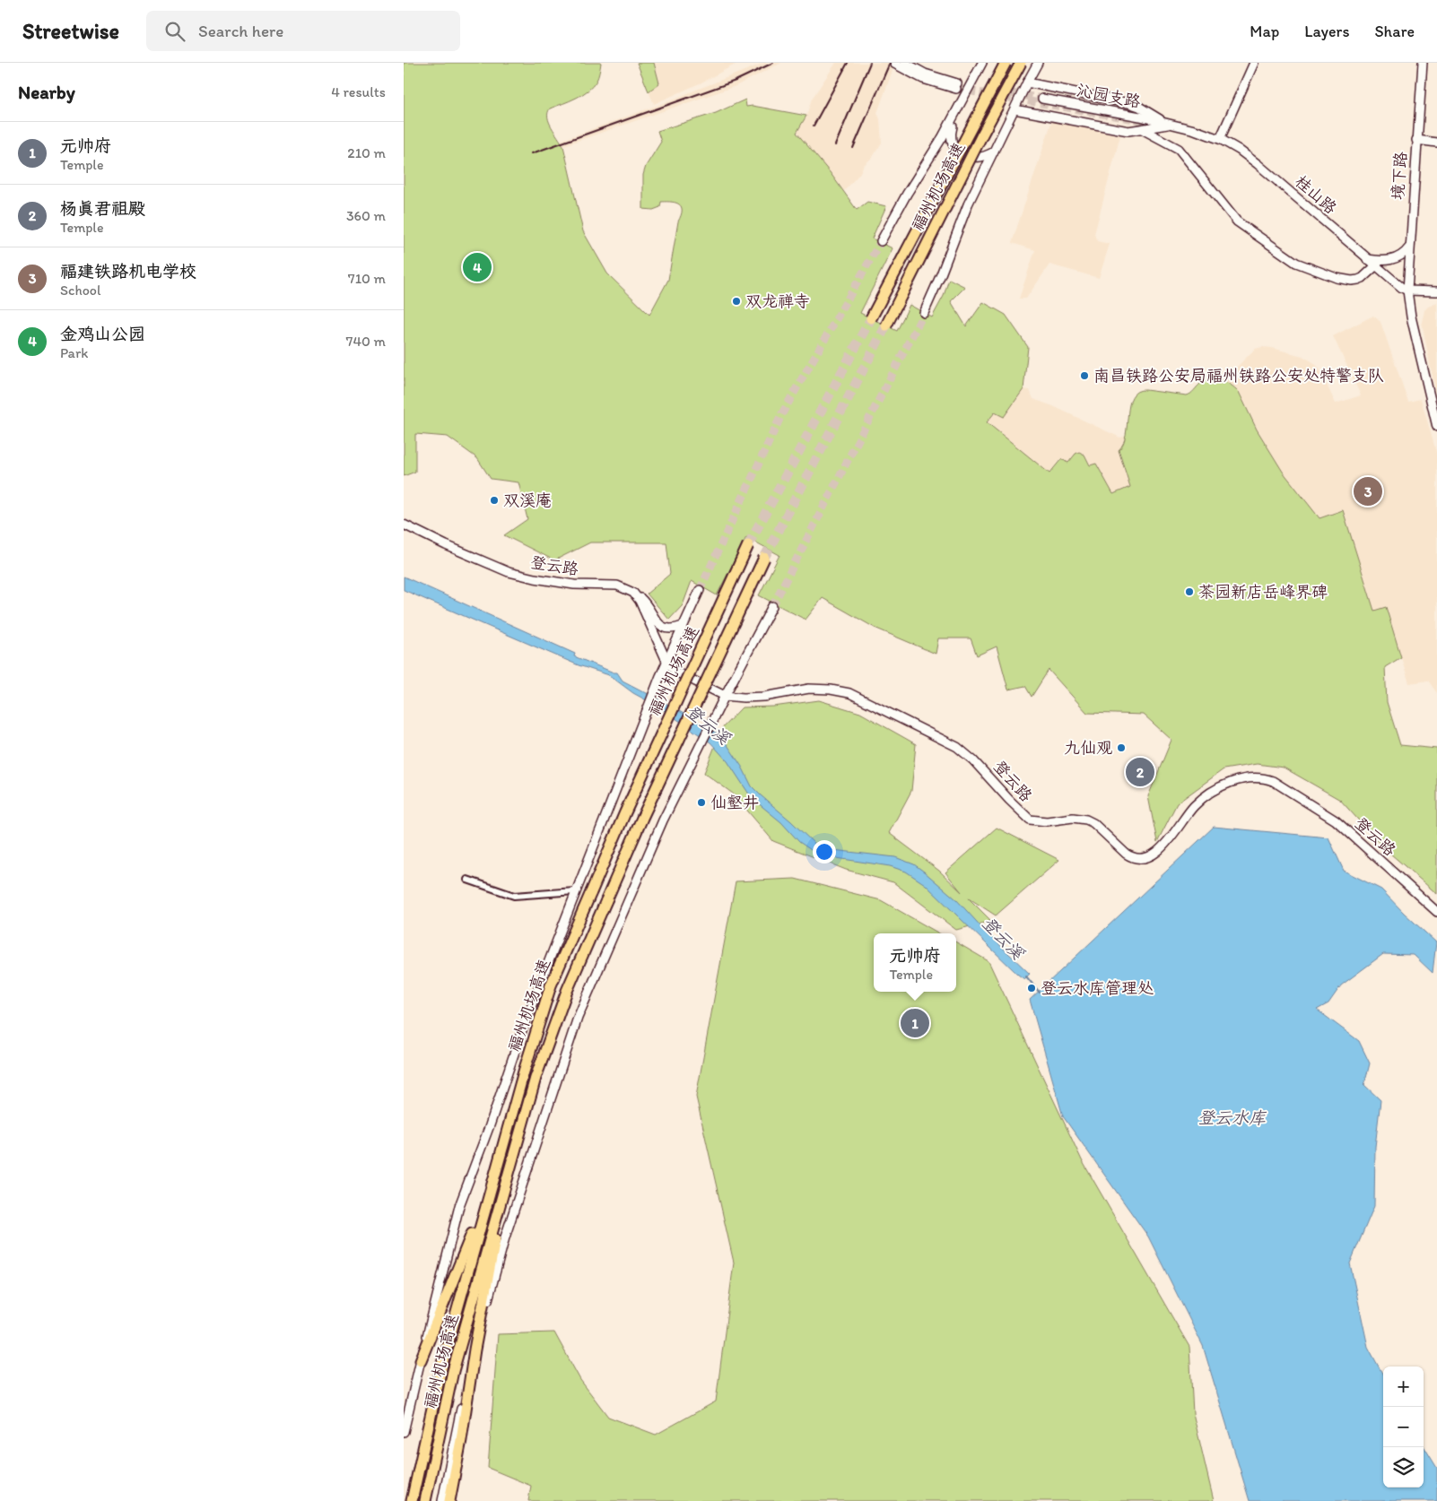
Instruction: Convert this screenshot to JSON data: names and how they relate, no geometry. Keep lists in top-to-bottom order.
{
  "streets": {
    "highway": ["福州机场高速"],
    "street": [
      "沁园支路",
      "境下路",
      "桂山路",
      "登云路"
    ]
  },
  "crossings": [
    ["沁园支路", "桂山路"],
    ["境下路", "桂山路"]
  ],
  "water": ["登云溪", "登云水库"],
  "places": [
    "双龙禅寺",
    "南昌铁路公安局福州铁路公安处特警支队",
    "双溪庵",
    "茶园新店岳峰界碑",
    "九仙观",
    "仙壑井",
    "登云水库管理处"
  ],
  "page": {
    "header": "Streetwise",
    "search": "Search here",
    "nav": ["Map", "Layers", "Share"],
    "heading": ["Nearby", "4 results"],
    "list": [
      {
        "mark": "1",
        "name": "元帅府",
        "note": "Temple",
        "value": "210 m"
      },
      {
        "mark": "2",
        "name": "杨真君祖殿",
        "note": "Temple",
        "value": "360 m"
      },
      {
        "mark": "3",
        "name": "福建铁路机电学校",
        "note": "School",
        "value": "710 m"
      },
      {
        "mark": "4",
        "name": "金鸡山公园",
        "note": "Park",
        "value": "740 m"
      }
    ],
    "pins": [
      "4",
      "3",
      "2",
      "1"
    ],
    "popup": ["元帅府", "Temple"],
    "map_buttons": ["+", "−"]
  }
}
